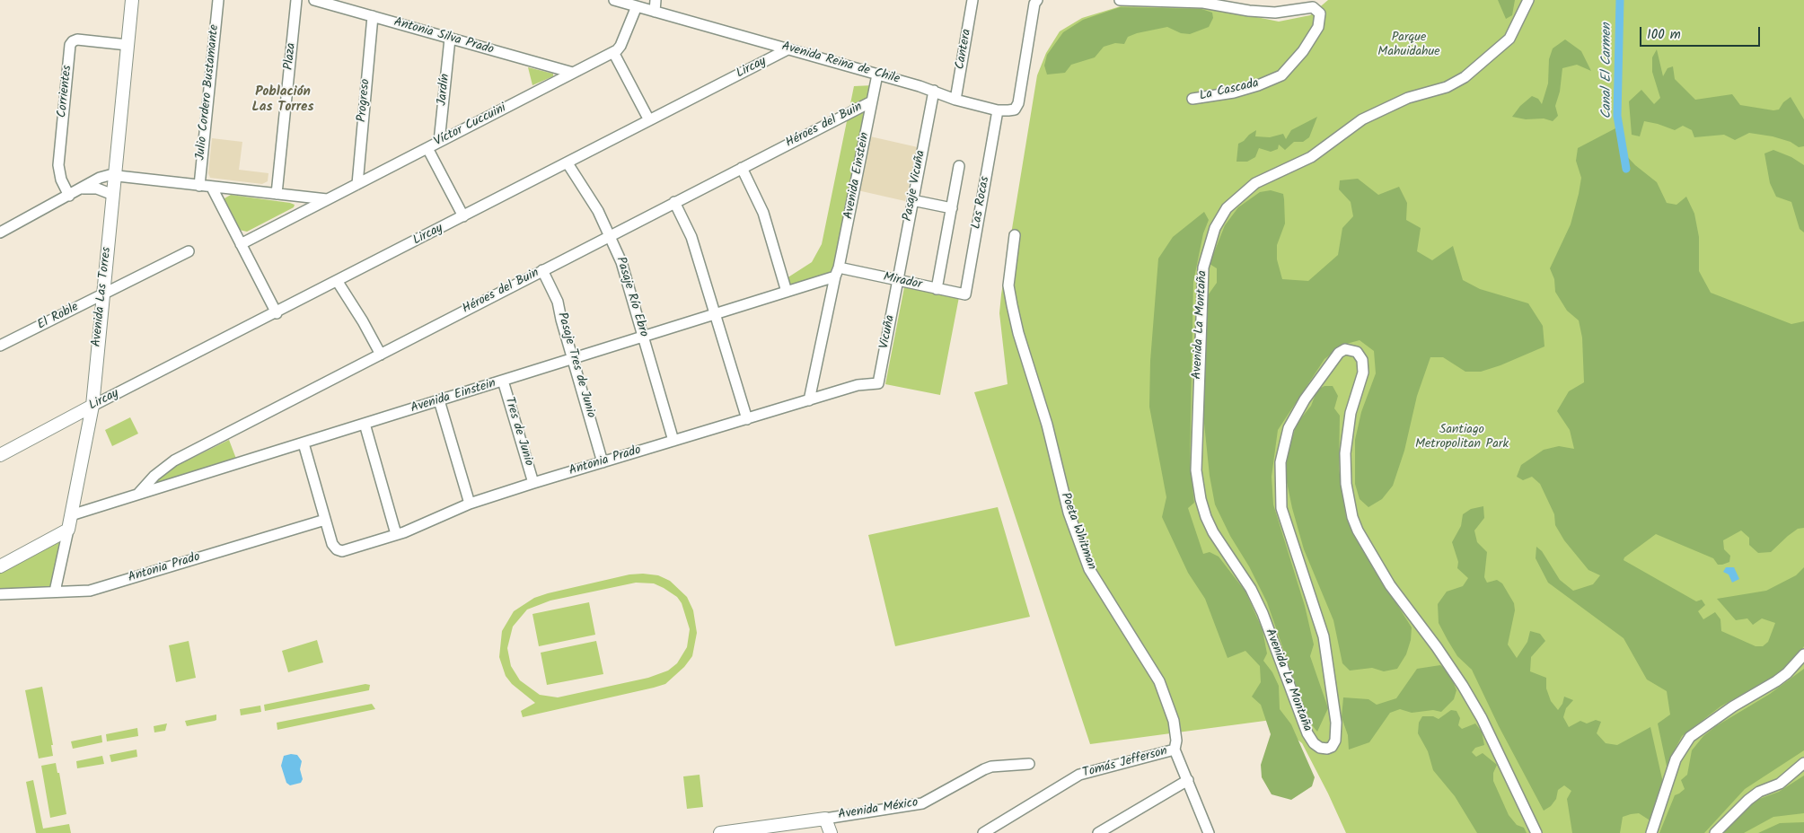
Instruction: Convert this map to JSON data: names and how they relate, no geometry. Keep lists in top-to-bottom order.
{
  "streets": {
    "street": [
      "Antonia Silva Prado",
      "Cantera",
      "Plaza",
      "Avenida Reina de Chile",
      "Lircay",
      "Jardín",
      "La Cascada",
      "Corrientes",
      "Julio Cordero Bustamante",
      "Progreso",
      "Víctor Cuccuini",
      "Héroes del Buin",
      "Avenida Einstein",
      "Pasaje Vicuña",
      "Las Rocas",
      "Mirador",
      "Avenida Las Torres",
      "Pasaje Río Ebro",
      "El Roble",
      "Avenida La Montaña",
      "Vicuña",
      "Pasaje Tres de Junio",
      "Tres de Junio",
      "Antonia Prado",
      "Poeta Whitman",
      "Tomás Jefferson",
      "Avenida México"
    ]
  },
  "crossings": [
    ["Antonia Silva Prado", "Jardín"],
    ["Antonia Silva Prado", "Progreso"],
    ["Antonia Silva Prado", "Víctor Cuccuini"],
    ["Cantera", "Avenida Reina de Chile"],
    ["Avenida Reina de Chile", "Lircay"],
    ["Avenida Reina de Chile", "Avenida Einstein"],
    ["Avenida Reina de Chile", "Pasaje Vicuña"],
    ["Avenida Reina de Chile", "Las Rocas"],
    ["Lircay", "Avenida Las Torres"],
    ["Lircay", "Pasaje Río Ebro"],
    ["Jardín", "Víctor Cuccuini"],
    ["Corrientes", "Avenida Las Torres"],
    ["Progreso", "Víctor Cuccuini"],
    ["Héroes del Buin", "Avenida Einstein"],
    ["Héroes del Buin", "Pasaje Río Ebro"],
    ["Héroes del Buin", "Pasaje Tres de Junio"],
    ["Avenida Einstein", "Mirador"],
    ["Avenida Einstein", "Avenida Las Torres"],
    ["Avenida Einstein", "Pasaje Río Ebro"],
    ["Avenida Einstein", "Pasaje Tres de Junio"],
    ["Avenida Einstein", "Tres de Junio"],
    ["Avenida Einstein", "Antonia Prado"],
    ["Pasaje Vicuña", "Mirador"],
    ["Pasaje Vicuña", "Vicuña"],
    ["Las Rocas", "Mirador"],
    ["Mirador", "Vicuña"],
    ["Avenida Las Torres", "El Roble"],
    ["Avenida Las Torres", "Antonia Prado"],
    ["Pasaje Río Ebro", "Antonia Prado"],
    ["Vicuña", "Antonia Prado"],
    ["Pasaje Tres de Junio", "Antonia Prado"],
    ["Tres de Junio", "Antonia Prado"],
    ["Poeta Whitman", "Tomás Jefferson"]
  ],
  "districts": ["Población Las Torres"],
  "water": ["Canal El Carmen"],
  "parks": ["Parque Mahuidahue", "Santiago Metropolitan Park"],
  "scale_bar": "100 m"
}
